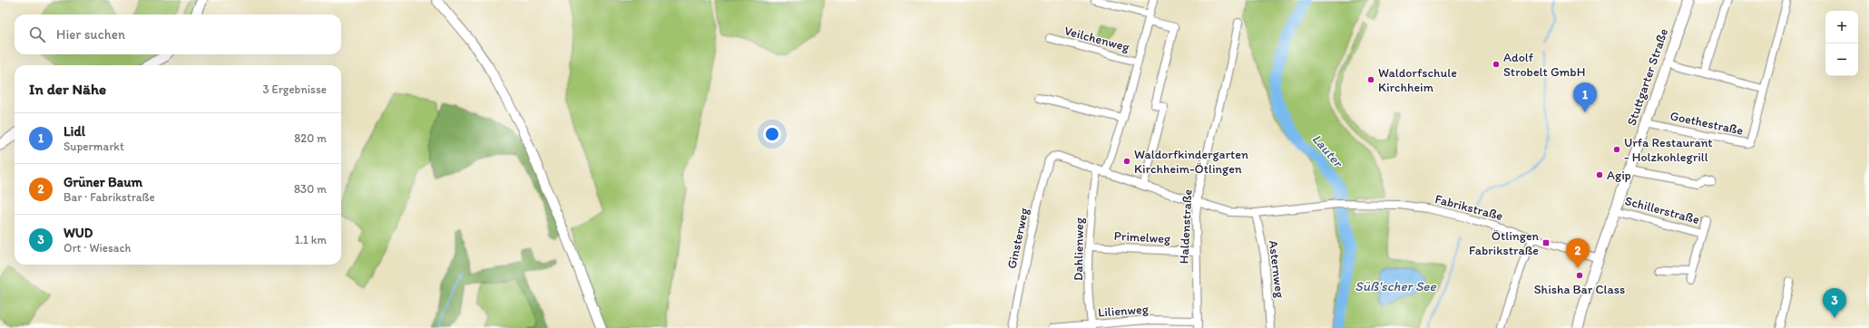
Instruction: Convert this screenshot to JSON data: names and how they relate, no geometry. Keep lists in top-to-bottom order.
{
  "streets": {
    "main road": ["Stuttgarter Straße"],
    "street": [
      "Veilchenweg",
      "Goethestraße",
      "Fabrikstraße",
      "Schillerstraße",
      "Haldenstraße",
      "Primelweg",
      "Ginsterweg",
      "Dahlienweg",
      "Asternweg",
      "Lilienweg"
    ]
  },
  "crossings": [
    ["Stuttgarter Straße", "Goethestraße"],
    ["Stuttgarter Straße", "Fabrikstraße"],
    ["Stuttgarter Straße", "Schillerstraße"],
    ["Fabrikstraße", "Asternweg"],
    ["Haldenstraße", "Primelweg"],
    ["Haldenstraße", "Lilienweg"],
    ["Primelweg", "Dahlienweg"],
    ["Ginsterweg", "Dahlienweg"],
    ["Dahlienweg", "Lilienweg"]
  ],
  "water": ["Lauter", "Süß'scher See"],
  "places": {
    "other": [
      "Adolf Strobelt GmbH",
      "Waldorfschule Kirchheim",
      "Urfa Restaurant - Holzkohlegrill",
      "Waldorfkindergarten Kirchheim-Ötlingen",
      "Agip",
      "Shisha Bar Class"
    ],
    "transit": ["Ötlingen Fabrikstraße"]
  },
  "page": {
    "map_buttons": ["+", "−"],
    "search": "Hier suchen",
    "heading": ["In der Nähe", "3 Ergebnisse"],
    "pins": ["1", "2", "3"],
    "list": [
      {
        "mark": "1",
        "name": "Lidl",
        "note": "Supermarkt",
        "value": "820 m"
      },
      {
        "mark": "2",
        "name": "Grüner Baum",
        "note": "Bar · Fabrikstraße",
        "value": "830 m"
      },
      {
        "mark": "3",
        "name": "WUD",
        "note": "Ort · Wiesach",
        "value": "1.1 km"
      }
    ]
  }
}
